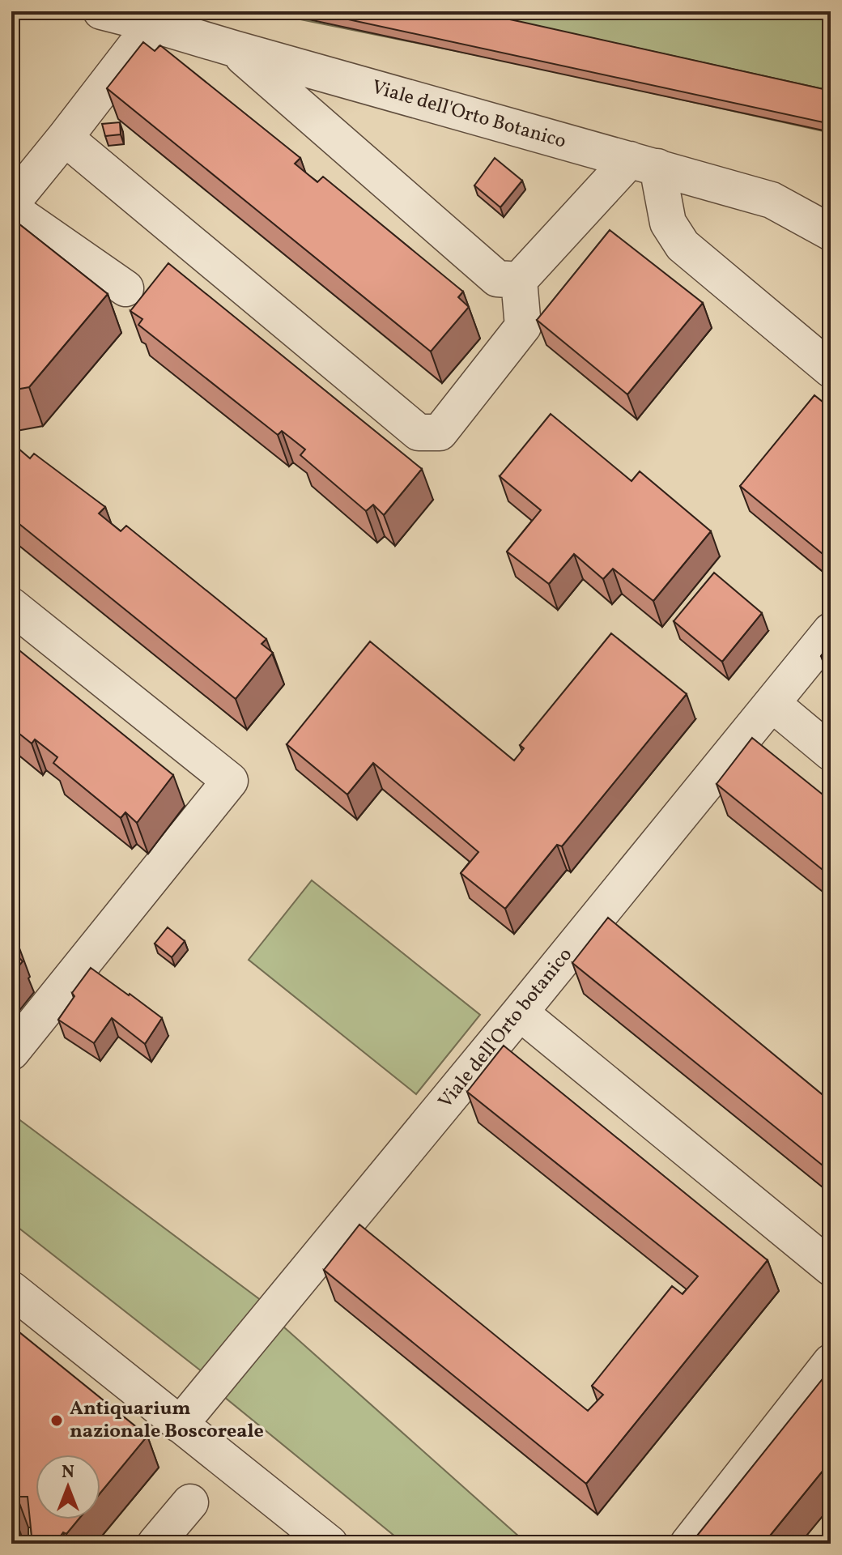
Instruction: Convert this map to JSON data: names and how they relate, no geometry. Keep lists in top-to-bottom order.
{
  "streets": {
    "street": ["Viale dell'Orto Botanico", "Viale dell'Orto botanico"]
  },
  "places": ["Antiquarium nazionale Boscoreale"],
  "north": "top"
}
